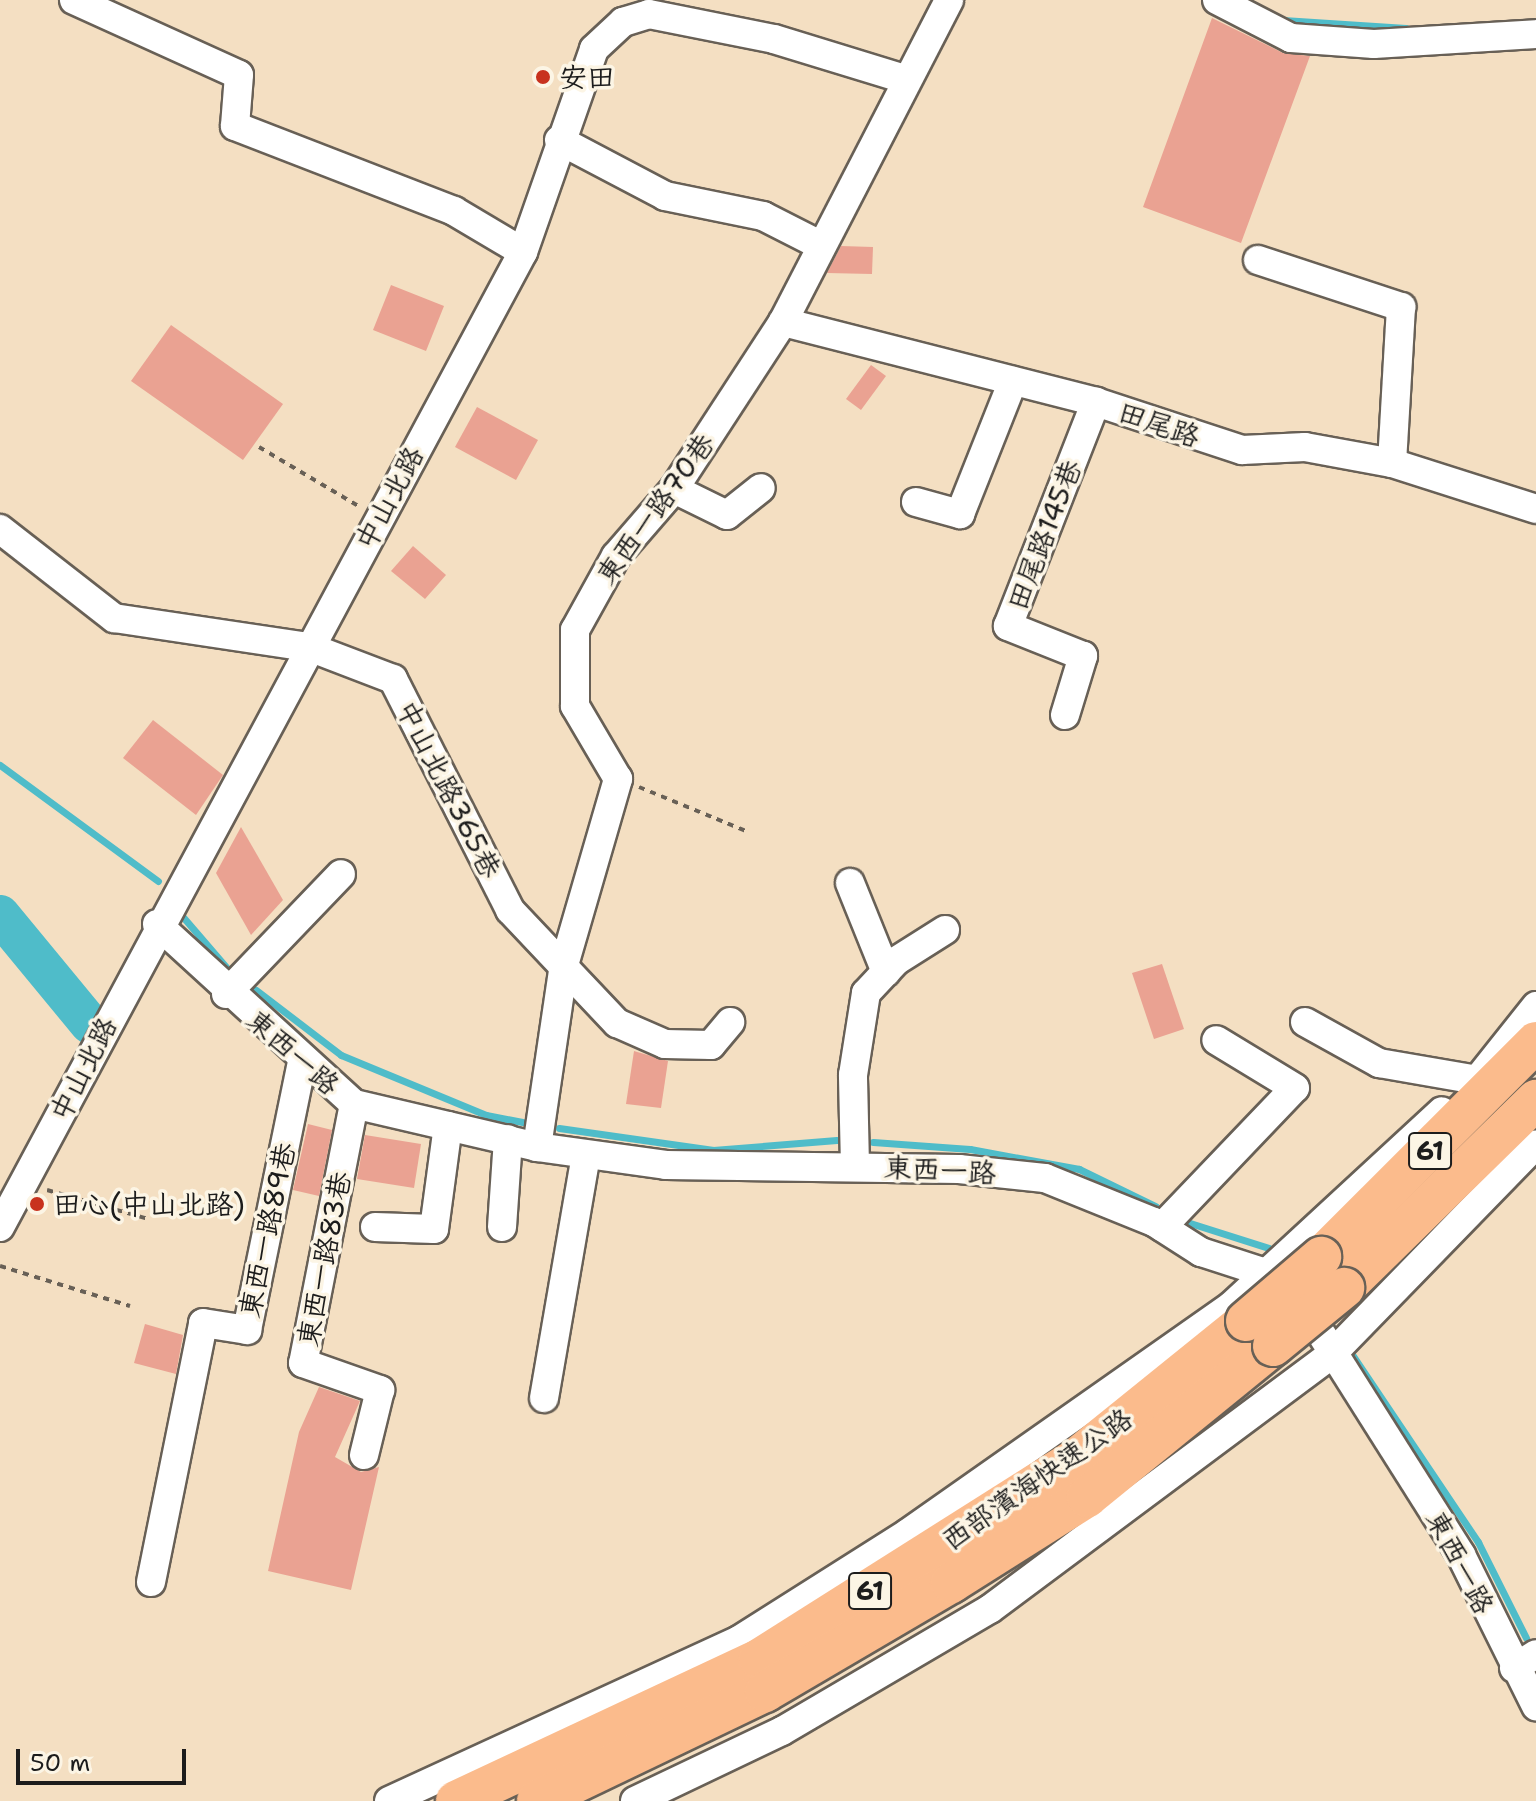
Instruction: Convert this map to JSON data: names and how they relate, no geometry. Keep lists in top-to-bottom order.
{
  "streets": {
    "highway": ["61", "西部濱海快速公路"],
    "street": [
      "田尾路",
      "中山北路",
      "東西一路70巷",
      "田尾路145巷",
      "中山北路365巷",
      "東西一路",
      "東西一路89巷",
      "東西一路83巷"
    ]
  },
  "crossings": [
    ["田尾路", "東西一路70巷"],
    ["田尾路", "田尾路145巷"],
    ["中山北路", "東西一路70巷"],
    ["中山北路", "中山北路365巷"],
    ["中山北路", "東西一路"],
    ["東西一路", "東西一路89巷"],
    ["東西一路", "東西一路83巷"]
  ],
  "places": ["安田", "田心(中山北路)"],
  "scale_bar": "50 m"
}
